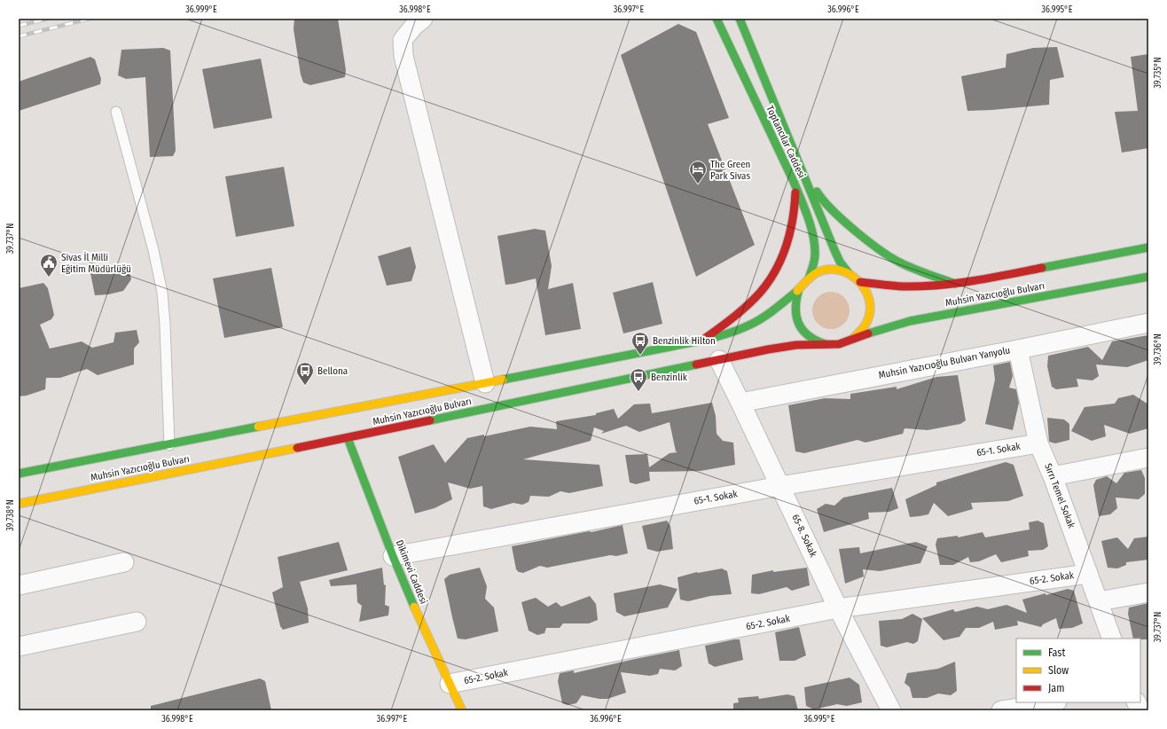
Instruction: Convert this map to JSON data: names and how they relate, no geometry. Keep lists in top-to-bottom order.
{
  "streets": {
    "main road": ["Toptancılar Caddesi", "Muhsin Yazıcıoğlu Bulvarı", "Dikimevi Caddesi"],
    "street": [
      "Muhsin Yazıcıoğlu Bulvarı Yanyolu",
      "65-1. Sokak",
      "Sırrı Temel Sokak",
      "65-8. Sokak",
      "65-2. Sokak"
    ]
  },
  "crossings": [
    ["Toptancılar Caddesi", "Muhsin Yazıcıoğlu Bulvarı"],
    ["Muhsin Yazıcıoğlu Bulvarı", "65-8. Sokak"],
    ["Muhsin Yazıcıoğlu Bulvarı", "Dikimevi Caddesi"],
    ["Muhsin Yazıcıoğlu Bulvarı Yanyolu", "Sırrı Temel Sokak"],
    ["Muhsin Yazıcıoğlu Bulvarı Yanyolu", "65-8. Sokak"],
    ["65-1. Sokak", "Sırrı Temel Sokak"],
    ["65-1. Sokak", "65-8. Sokak"],
    ["65-1. Sokak", "Dikimevi Caddesi"],
    ["Sırrı Temel Sokak", "65-2. Sokak"],
    ["65-8. Sokak", "65-2. Sokak"],
    ["Dikimevi Caddesi", "65-2. Sokak"]
  ],
  "places": {
    "hotel": ["The Green Park Sivas"],
    "public building": ["Sivas İl Milli Eğitim Müdürlüğü"],
    "bus stop": ["Benzinlik Hilton", "Bellona", "Benzinlik"]
  },
  "legend": ["Fast", "Slow", "Jam"],
  "coordinates": [
    "36.999°E",
    "36.998°E",
    "36.997°E",
    "36.996°E",
    "36.995°E",
    "39.735°N",
    "39.737°N",
    "39.736°N",
    "39.738°N"
  ]
}
